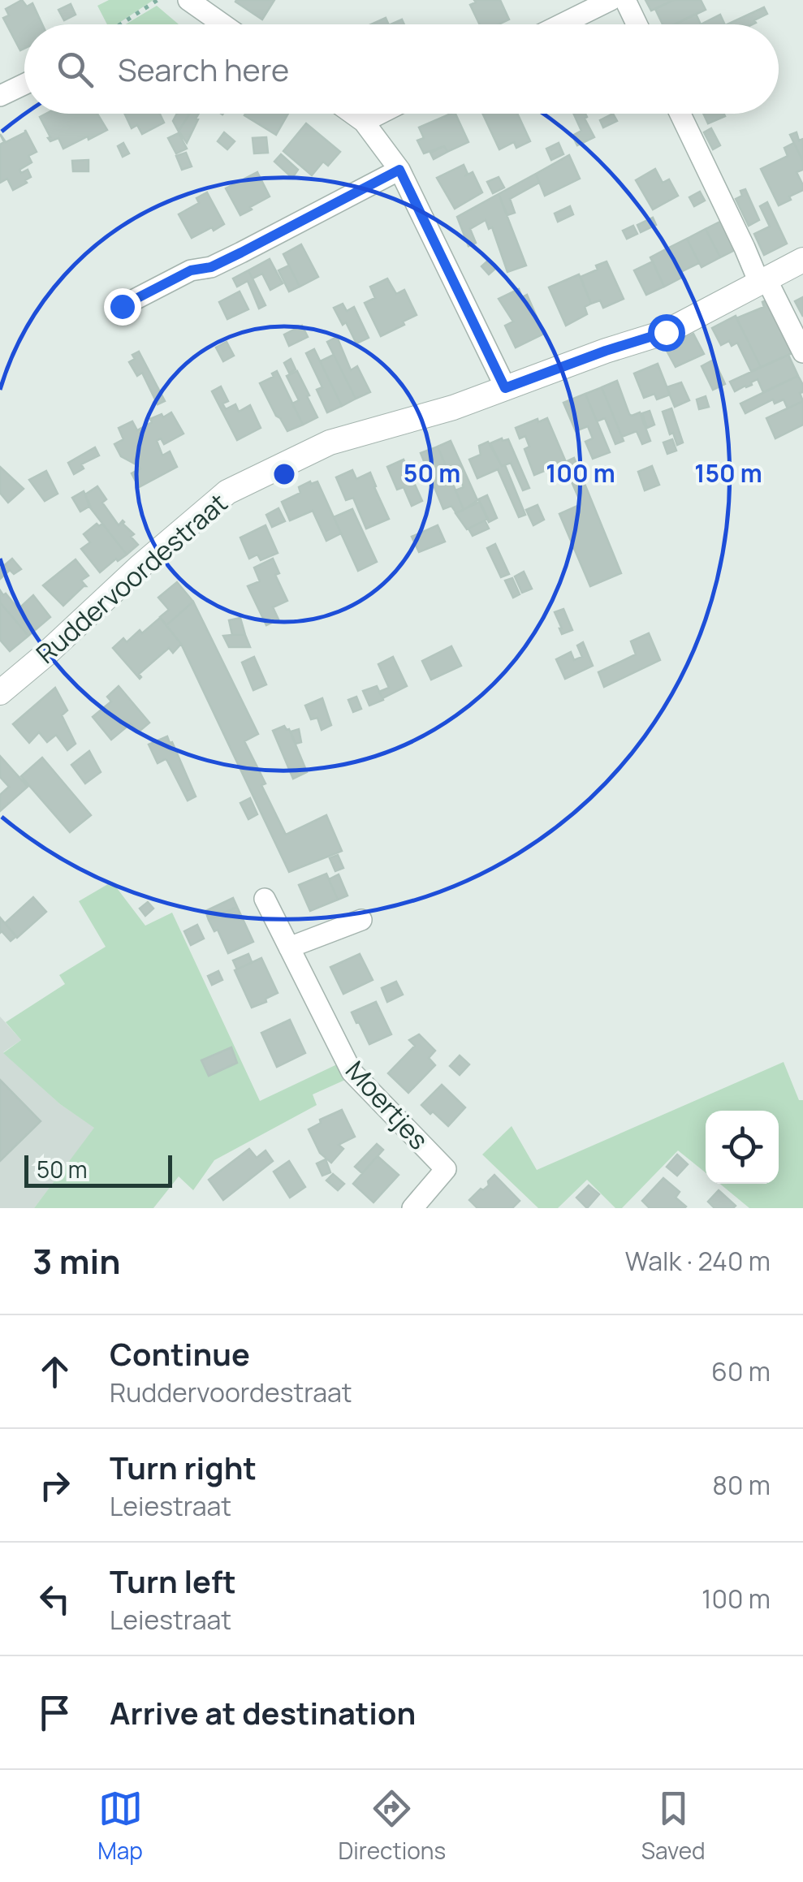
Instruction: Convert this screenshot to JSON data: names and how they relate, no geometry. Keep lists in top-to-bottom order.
{
  "streets": {
    "street": ["Ruddervoordestraat", "Moertjes"]
  },
  "scale_bar": "50 m",
  "page": {
    "search": "Search here",
    "scale": "50 m",
    "heading": ["3 min", "Walk · 240 m"],
    "list": [
      ["Continue", "Ruddervoordestraat", "60 m"],
      ["Turn right", "Leiestraat", "80 m"],
      ["Turn left", "Leiestraat", "100 m"],
      "Arrive at destination"
    ],
    "nav": ["Map", "Directions", "Saved"]
  },
  "rings": ["50 m", "100 m", "150 m"]
}
